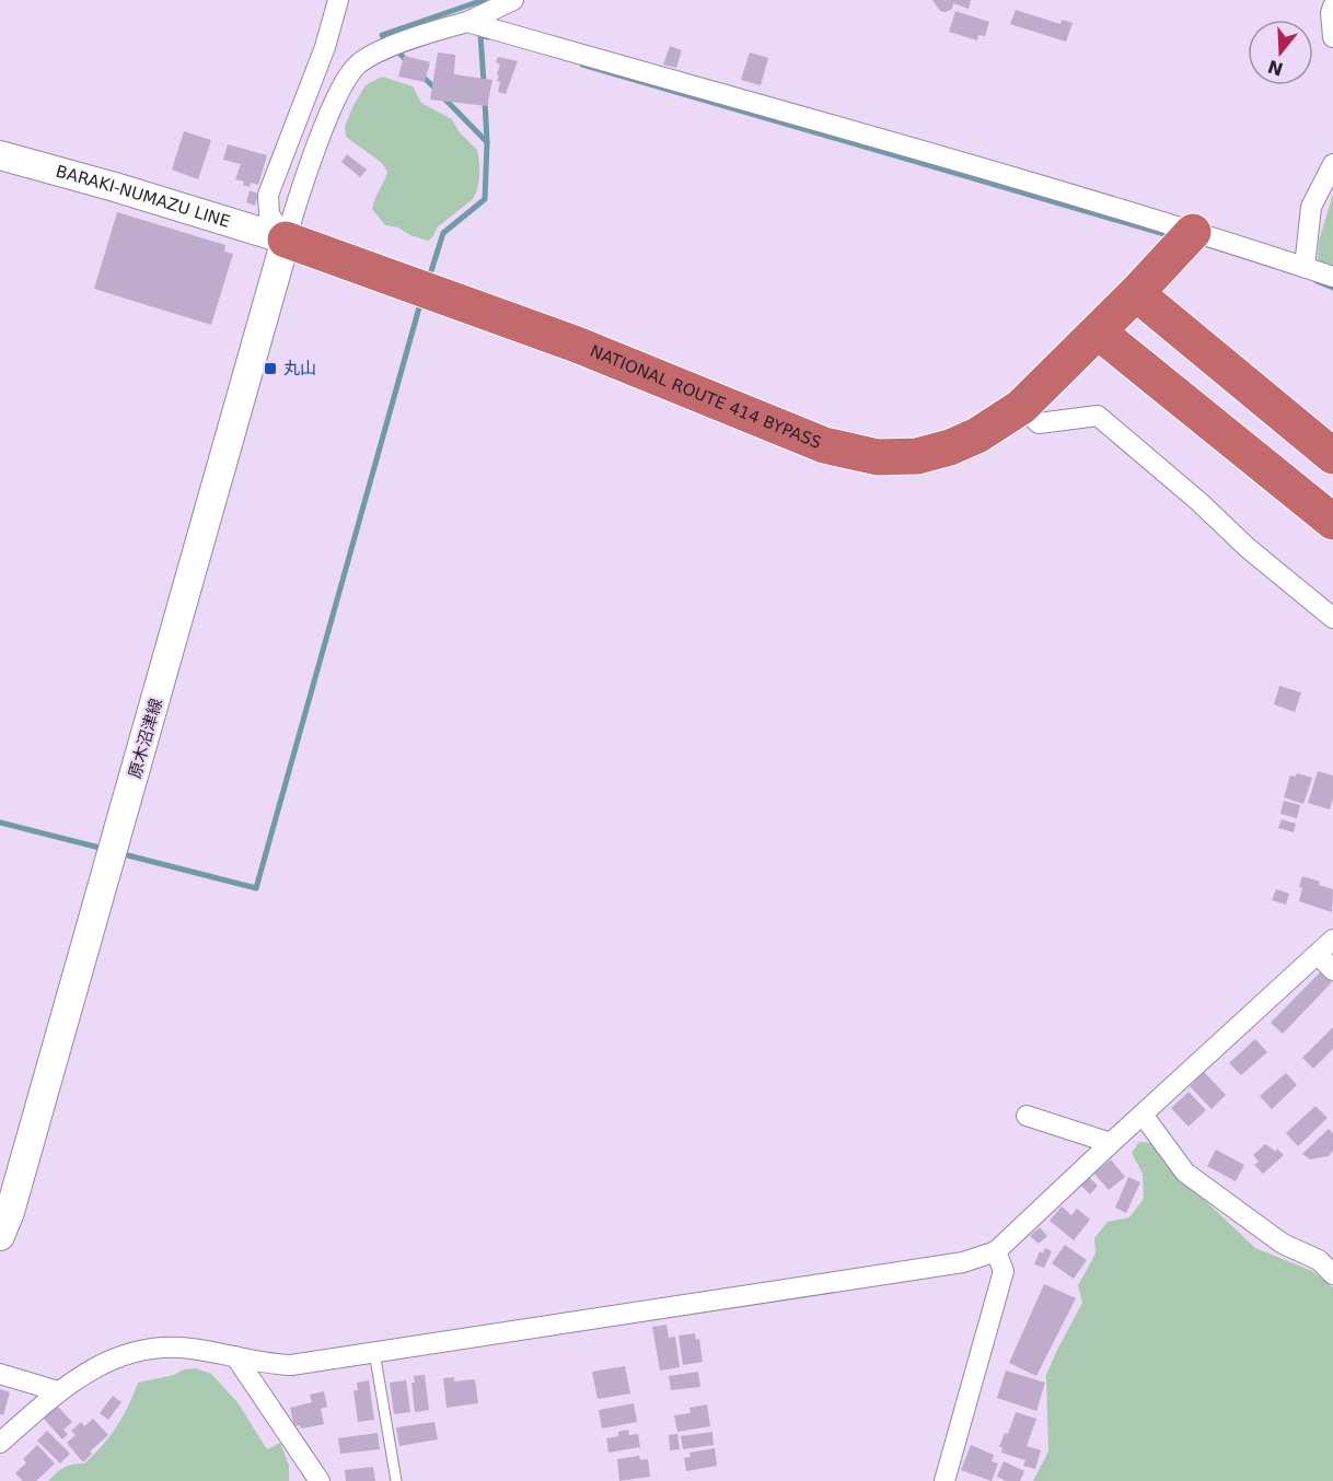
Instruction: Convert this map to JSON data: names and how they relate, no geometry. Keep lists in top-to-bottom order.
{
  "streets": {
    "highway": ["NATIONAL ROUTE 414 BYPASS"],
    "main road": ["BARAKI-NUMAZU LINE", "原木沼津線"]
  },
  "crossings": [
    ["BARAKI-NUMAZU LINE", "NATIONAL ROUTE 414 BYPASS"],
    ["BARAKI-NUMAZU LINE", "原木沼津線"],
    ["NATIONAL ROUTE 414 BYPASS", "原木沼津線"]
  ],
  "places": {
    "transit": ["丸山"]
  },
  "north": "bottom"
}
